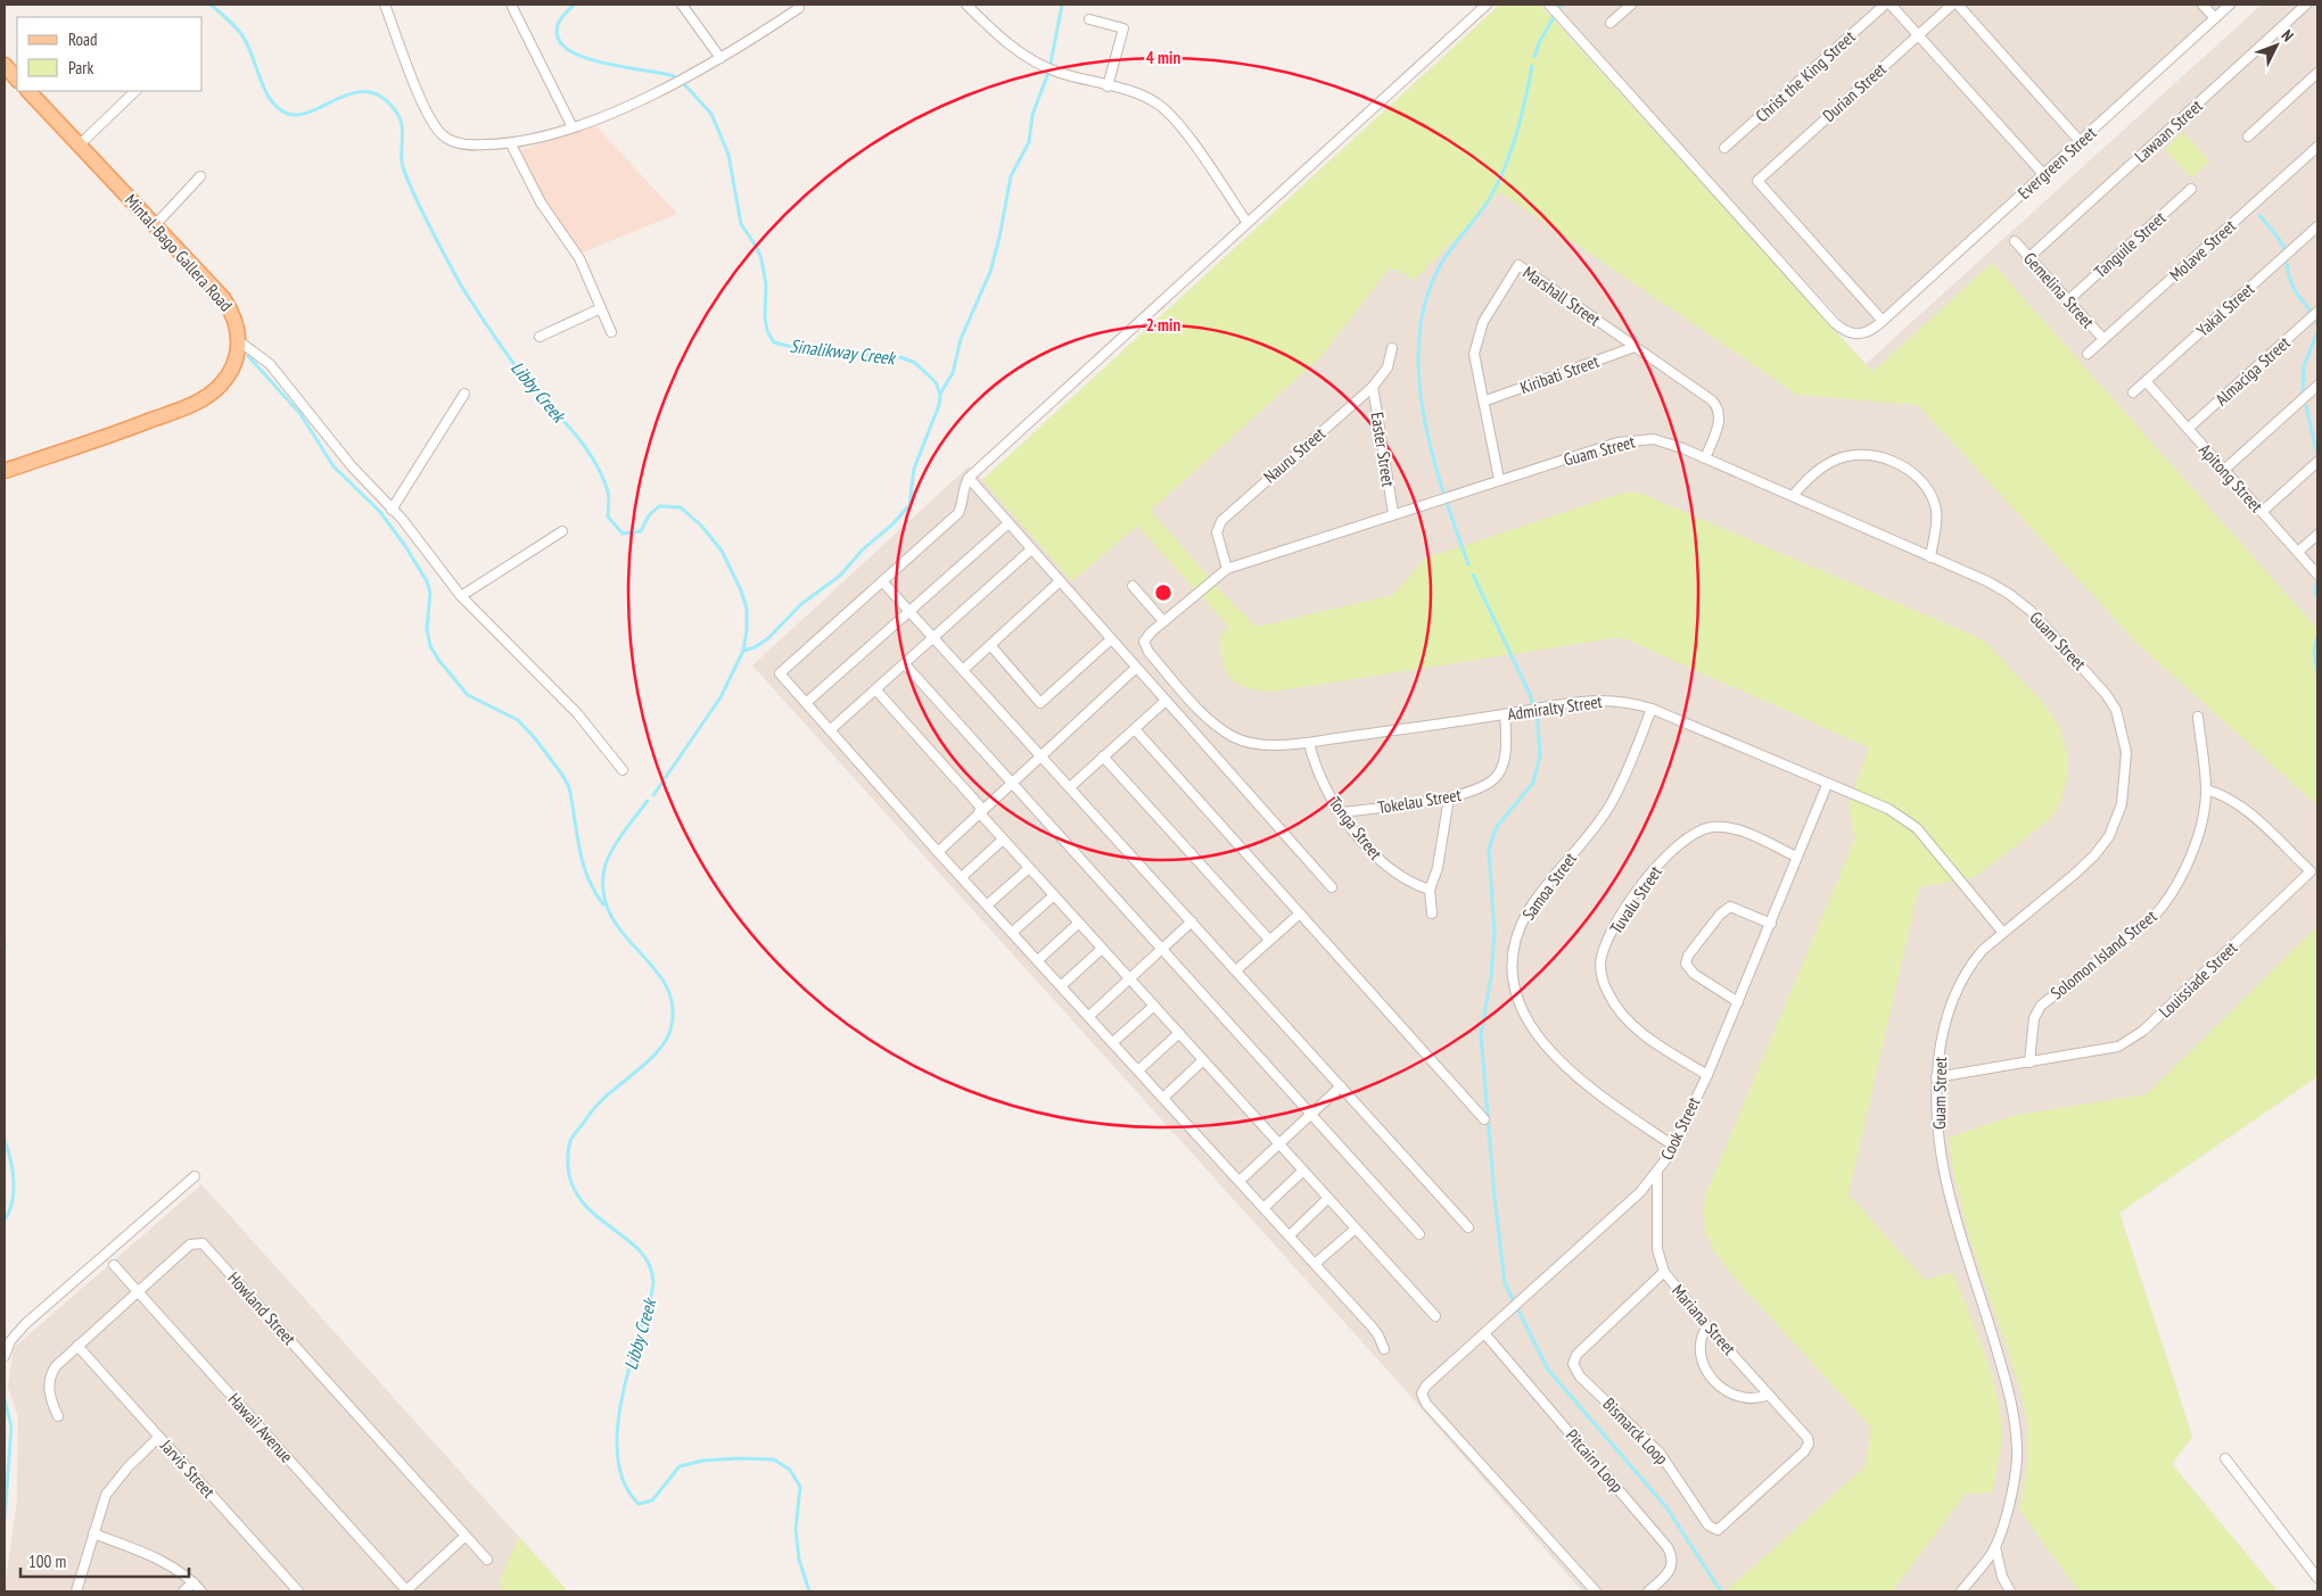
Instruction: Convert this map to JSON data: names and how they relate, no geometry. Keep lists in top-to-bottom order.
{
  "streets": {
    "main road": ["Mintal-Bago Gallera Road"],
    "street": [
      "Christ the King Street",
      "Durian Street",
      "Lawaan Street",
      "Evergreen Street",
      "Tanguile Street",
      "Molave Street",
      "Gemelina Street",
      "Marshall Street",
      "Yakal Street",
      "Almaciga Street",
      "Kiribati Street",
      "Easter Street",
      "Guam Street",
      "Nauru Street",
      "Apitong Street",
      "Admiralty Street",
      "Tokelau Street",
      "Tonga Street",
      "Samoa Street",
      "Tuvalu Street",
      "Solomon Island Street",
      "Louissiade Street",
      "Cook Street",
      "Howland Street",
      "Mariana Street",
      "Hawaii Avenue",
      "Bismarck Loop",
      "Pitcairn Loop",
      "Jarvis Street"
    ]
  },
  "crossings": [
    ["Durian Street", "Evergreen Street"],
    ["Lawaan Street", "Gemelina Street"],
    ["Tanguile Street", "Gemelina Street"],
    ["Molave Street", "Gemelina Street"],
    ["Marshall Street", "Kiribati Street"],
    ["Marshall Street", "Guam Street"],
    ["Yakal Street", "Apitong Street"],
    ["Almaciga Street", "Apitong Street"],
    ["Easter Street", "Guam Street"],
    ["Easter Street", "Nauru Street"],
    ["Guam Street", "Nauru Street"],
    ["Guam Street", "Admiralty Street"],
    ["Guam Street", "Louissiade Street"],
    ["Admiralty Street", "Tokelau Street"],
    ["Admiralty Street", "Tonga Street"],
    ["Admiralty Street", "Samoa Street"],
    ["Admiralty Street", "Cook Street"],
    ["Tokelau Street", "Tonga Street"],
    ["Samoa Street", "Cook Street"],
    ["Tuvalu Street", "Cook Street"],
    ["Solomon Island Street", "Louissiade Street"],
    ["Cook Street", "Mariana Street"],
    ["Cook Street", "Pitcairn Loop"],
    ["Howland Street", "Hawaii Avenue"],
    ["Howland Street", "Jarvis Street"],
    ["Mariana Street", "Bismarck Loop"]
  ],
  "water": ["Sinalikway Creek", "Libby Creek"],
  "legend": ["Road", "Park"],
  "scale_bar": "100 m",
  "north": "top right",
  "rings": ["4 min", "2 min"]
}
